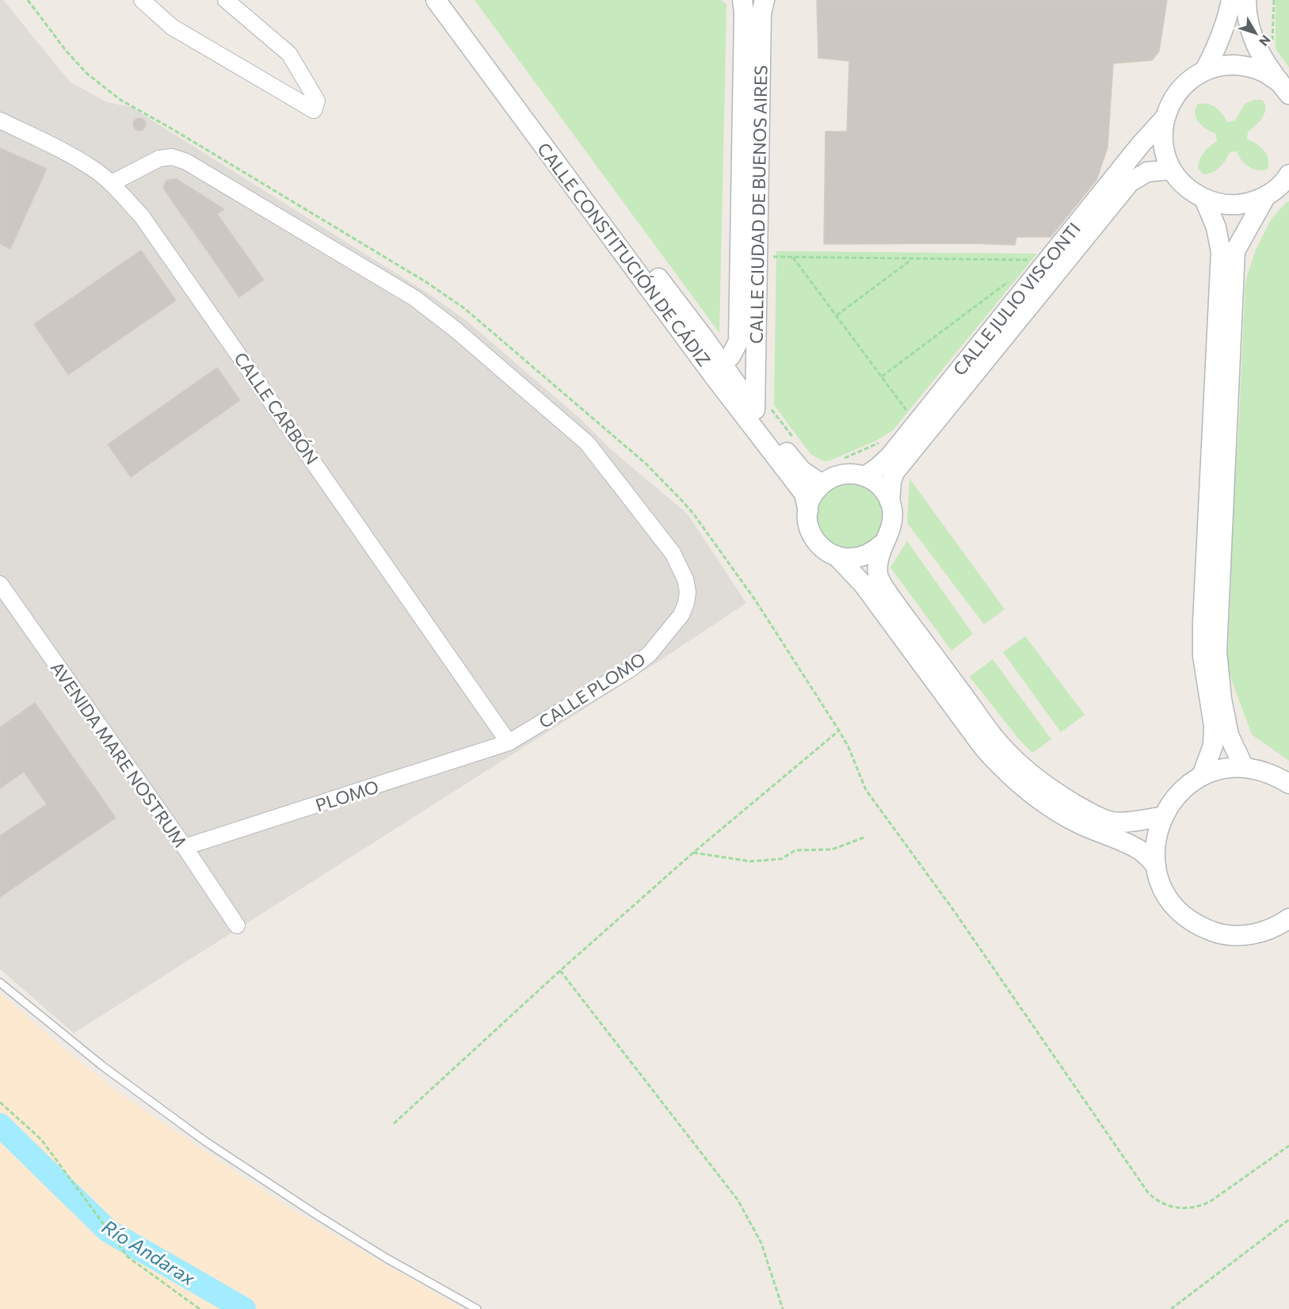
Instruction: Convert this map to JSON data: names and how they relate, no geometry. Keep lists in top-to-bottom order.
{
  "streets": {
    "street": [
      "CALLE CIUDAD DE BUENOS AIRES",
      "CALLE CONSTITUCIÓN DE CÁDIZ",
      "CALLE JULIO VISCONTI",
      "CALLE CARBÓN",
      "CALLE PLOMO",
      "AVENIDA MARE NOSTRUM",
      "PLOMO"
    ]
  },
  "crossings": [
    ["CALLE CIUDAD DE BUENOS AIRES", "CALLE CONSTITUCIÓN DE CÁDIZ"],
    ["CALLE CONSTITUCIÓN DE CÁDIZ", "CALLE JULIO VISCONTI"],
    ["CALLE CARBÓN", "CALLE PLOMO"],
    ["CALLE CARBÓN", "PLOMO"],
    ["CALLE PLOMO", "PLOMO"],
    ["AVENIDA MARE NOSTRUM", "PLOMO"]
  ],
  "water": ["Río Andarax"],
  "north": "bottom right"
}
